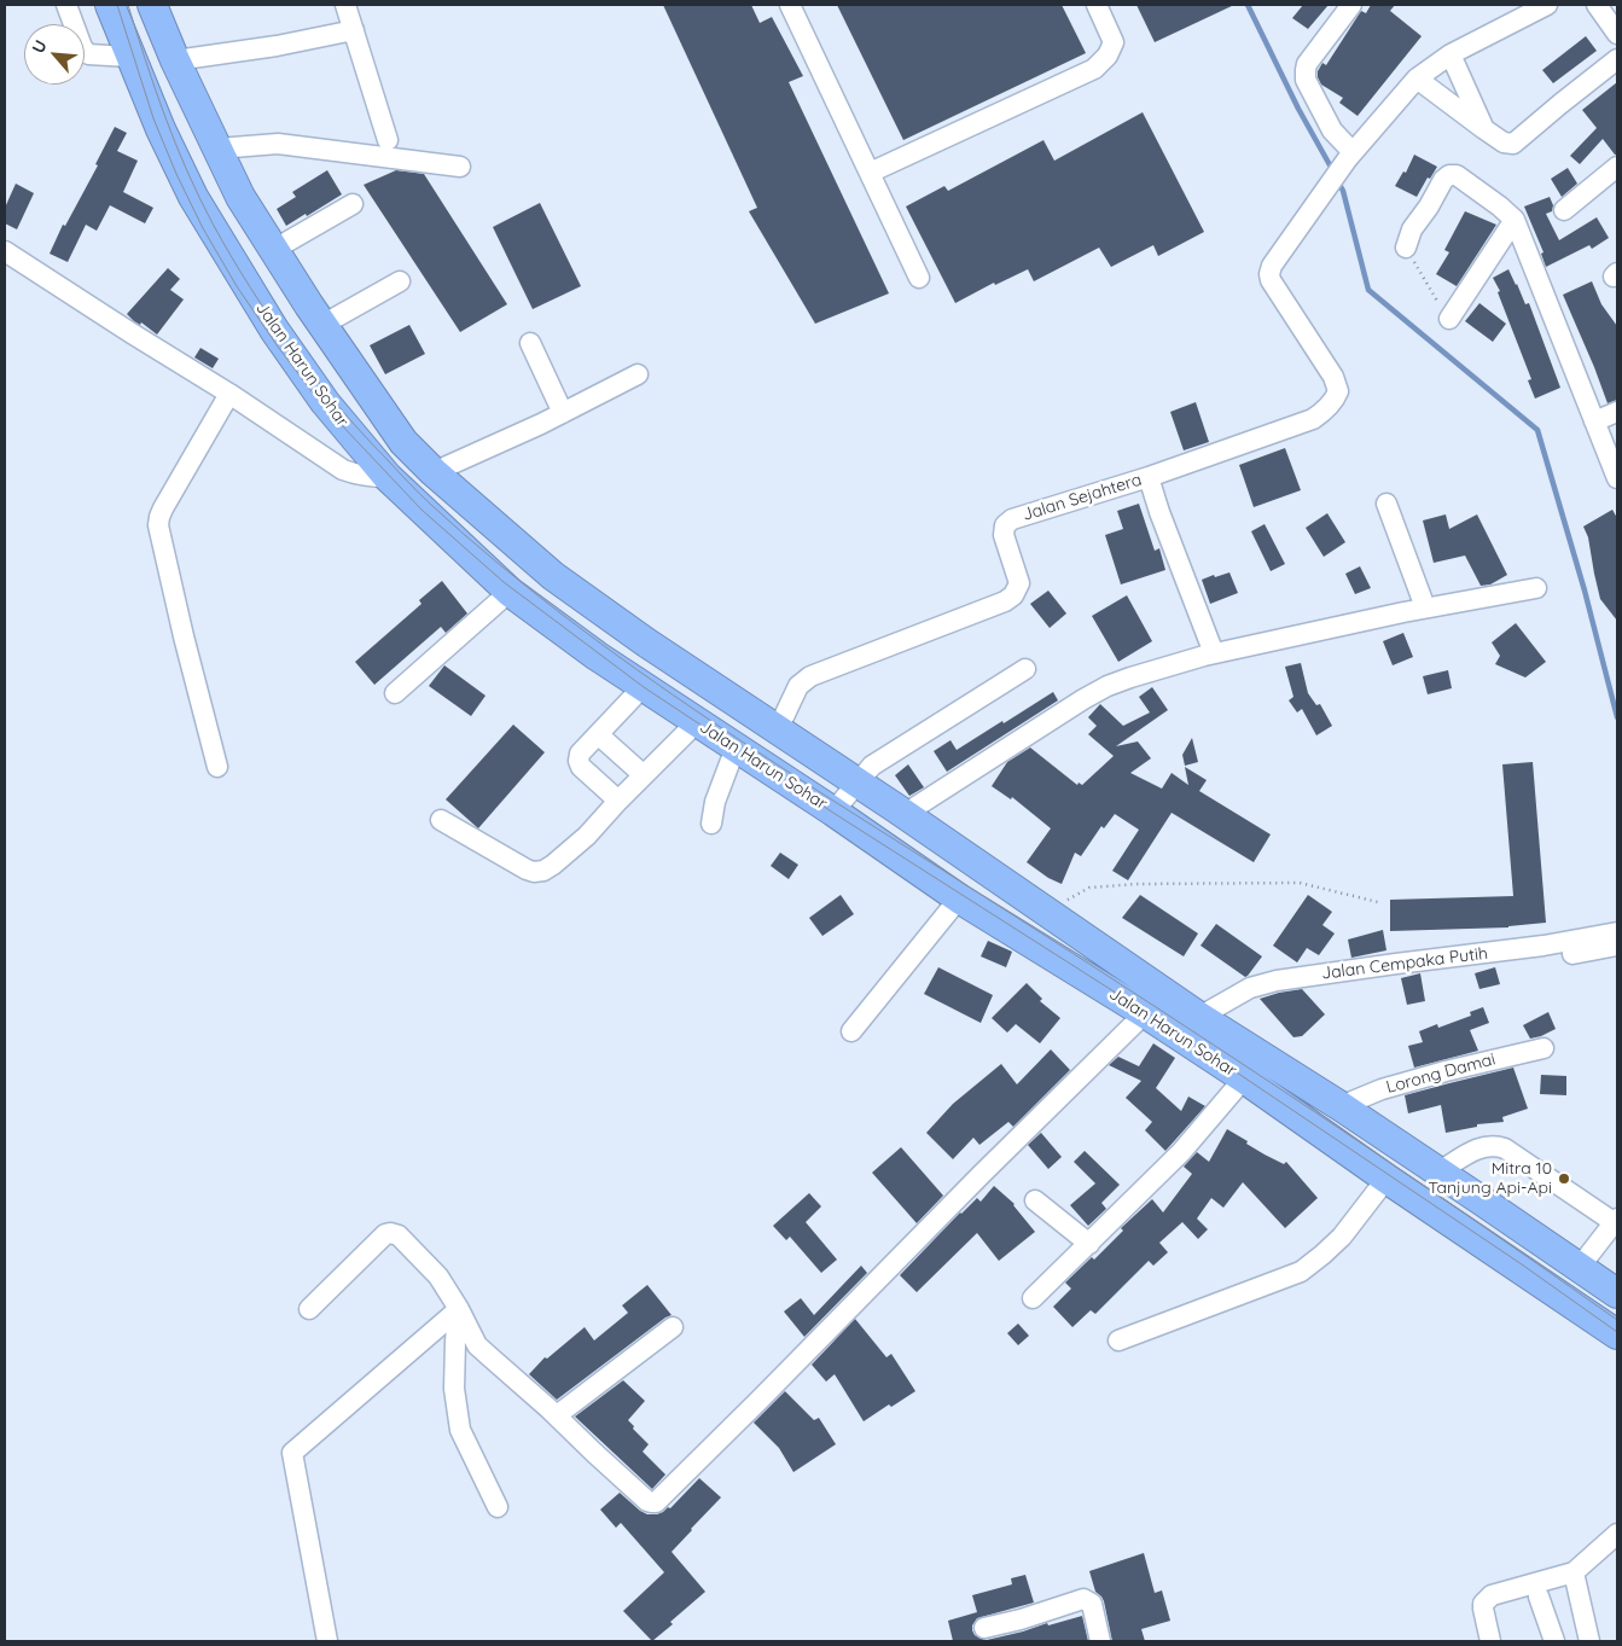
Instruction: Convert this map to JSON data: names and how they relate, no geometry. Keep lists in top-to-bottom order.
{
  "streets": {
    "highway": ["Jalan Harun Sohar"],
    "street": ["Jalan Sejahtera", "Jalan Cempaka Putih", "Lorong Damai"]
  },
  "crossings": [
    ["Jalan Harun Sohar", "Jalan Sejahtera"],
    ["Jalan Harun Sohar", "Jalan Cempaka Putih"],
    ["Jalan Harun Sohar", "Lorong Damai"]
  ],
  "places": ["Mitra 10 Tanjung Api-Api"],
  "north": "top left"
}
